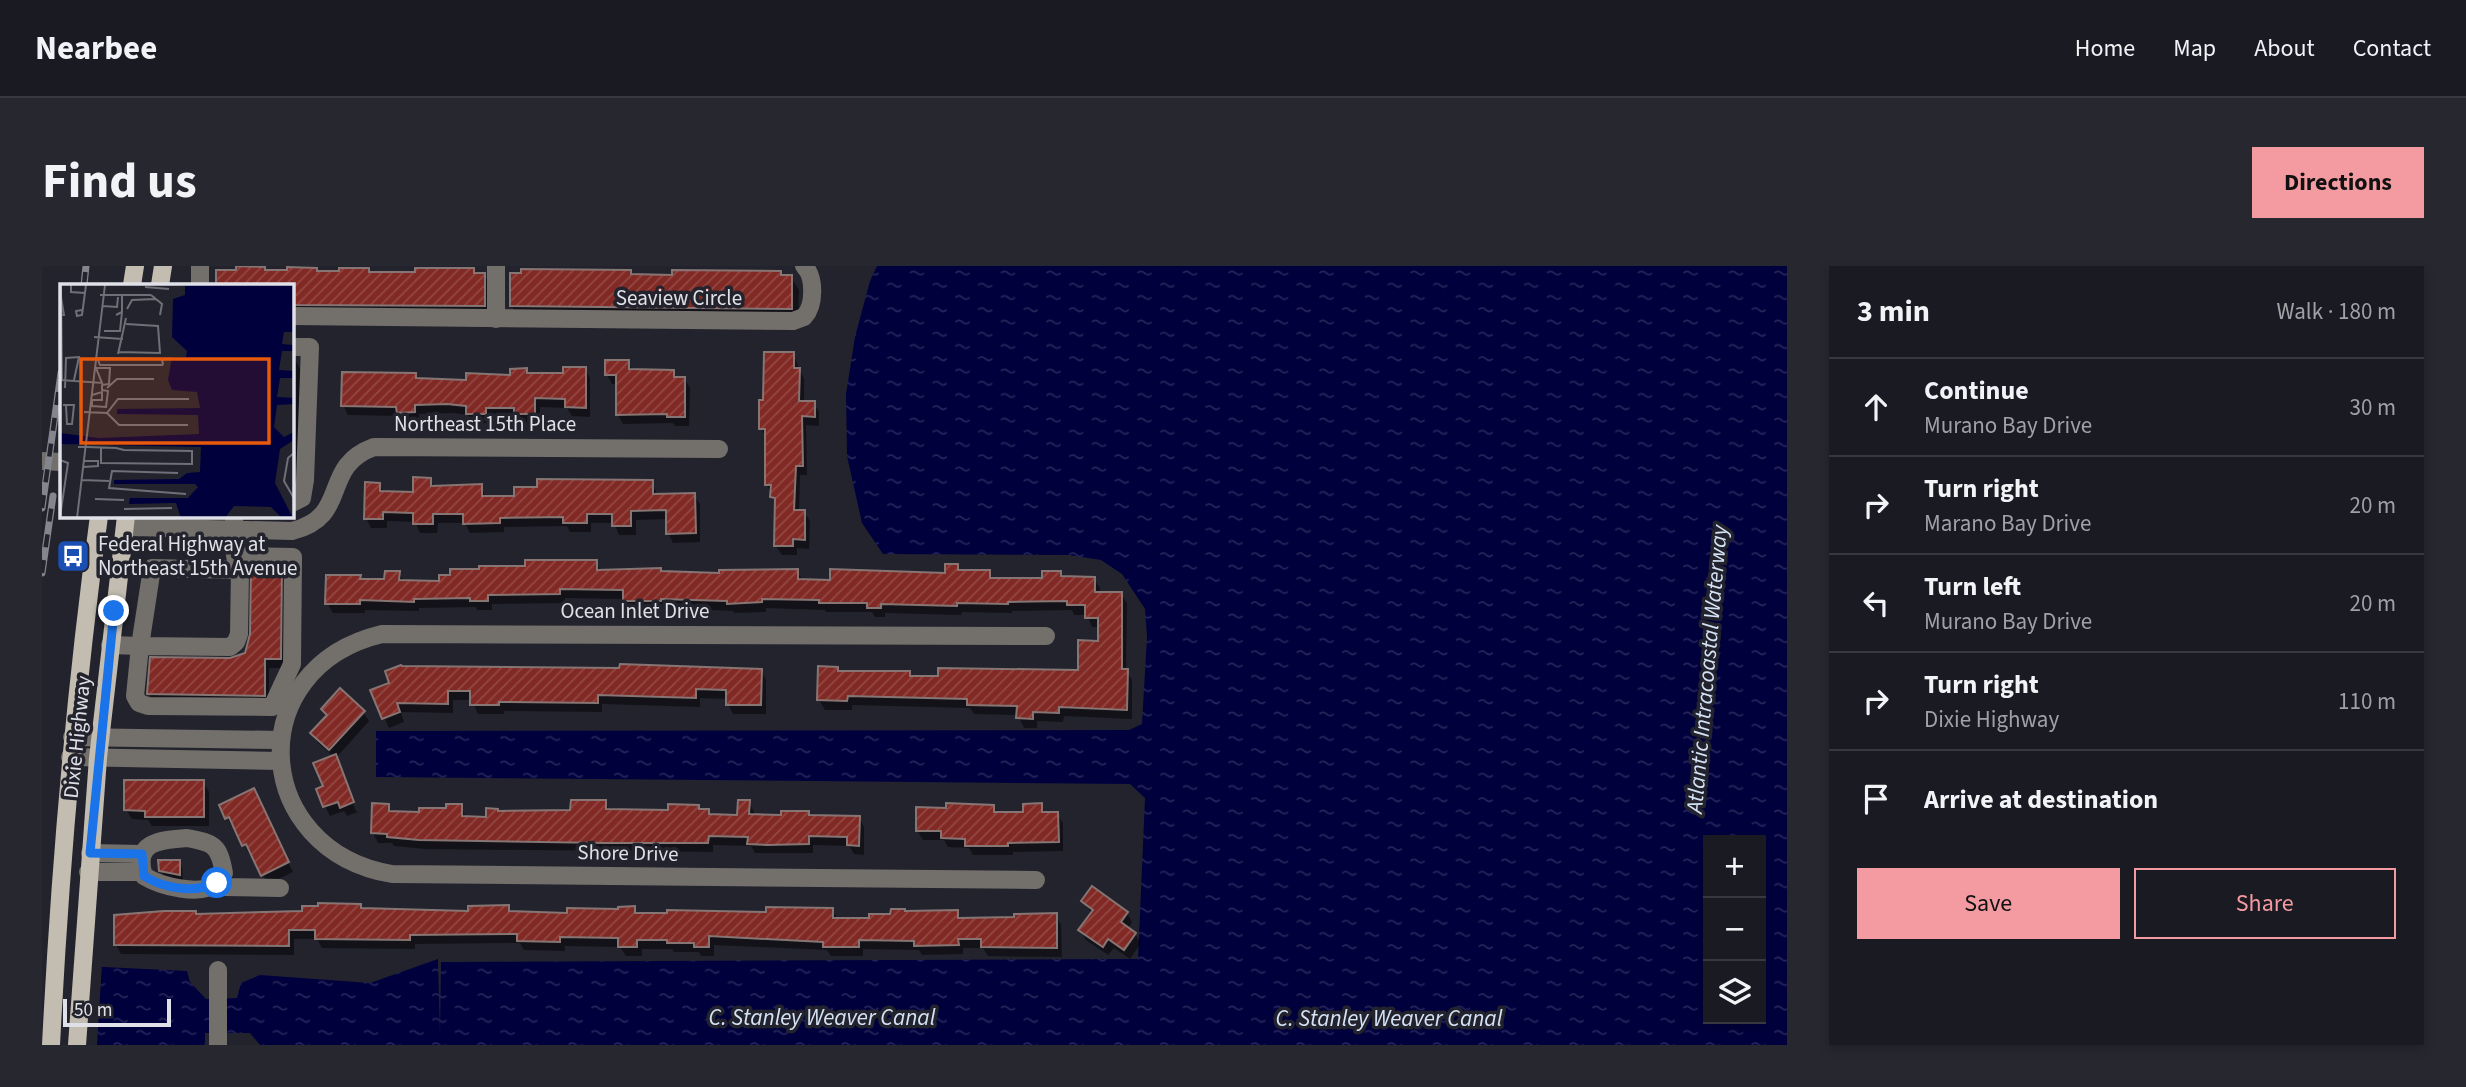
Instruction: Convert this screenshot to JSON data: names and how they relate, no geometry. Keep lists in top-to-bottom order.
{
  "streets": {
    "main road": ["Dixie Highway"],
    "street": [
      "Seaview Circle",
      "Northeast 15th Place",
      "Ocean Inlet Drive",
      "Shore Drive"
    ]
  },
  "crossings": [
    ["Northeast 15th Place", "Dixie Highway"],
    ["Ocean Inlet Drive", "Shore Drive"]
  ],
  "water": ["Atlantic Intracoastal Waterway", "C. Stanley Weaver Canal"],
  "places": {
    "bus stop": ["Federal Highway at Northeast 15th Avenue"]
  },
  "scale_bar": "50 m",
  "page": {
    "header": "Nearbee",
    "nav": [
      "Home",
      "Map",
      "About",
      "Contact"
    ],
    "title": "Find us",
    "buttons": [
      "Directions",
      ["Save", "Share"]
    ],
    "heading": ["3 min", "Walk · 180 m"],
    "list": [
      ["Continue", "Murano Bay Drive", "30 m"],
      ["Turn right", "Marano Bay Drive", "20 m"],
      ["Turn left", "Murano Bay Drive", "20 m"],
      ["Turn right", "Dixie Highway", "110 m"],
      "Arrive at destination"
    ],
    "map_buttons": ["+", "−"],
    "scale": "50 m"
  }
}
